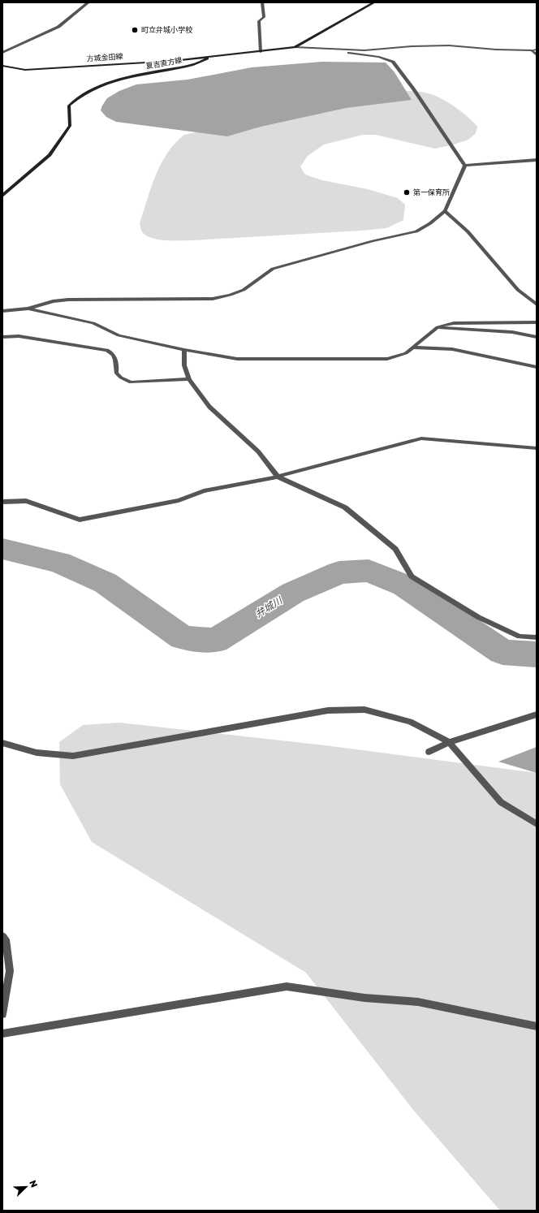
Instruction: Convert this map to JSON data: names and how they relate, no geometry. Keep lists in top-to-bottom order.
{
  "streets": {
    "main road": ["方城金田線", "夏吉直方線"]
  },
  "crossings": [
    ["方城金田線", "夏吉直方線"]
  ],
  "water": ["弁城川"],
  "places": ["町立弁城小学校", "第一保育所"],
  "north": "top right"
}
